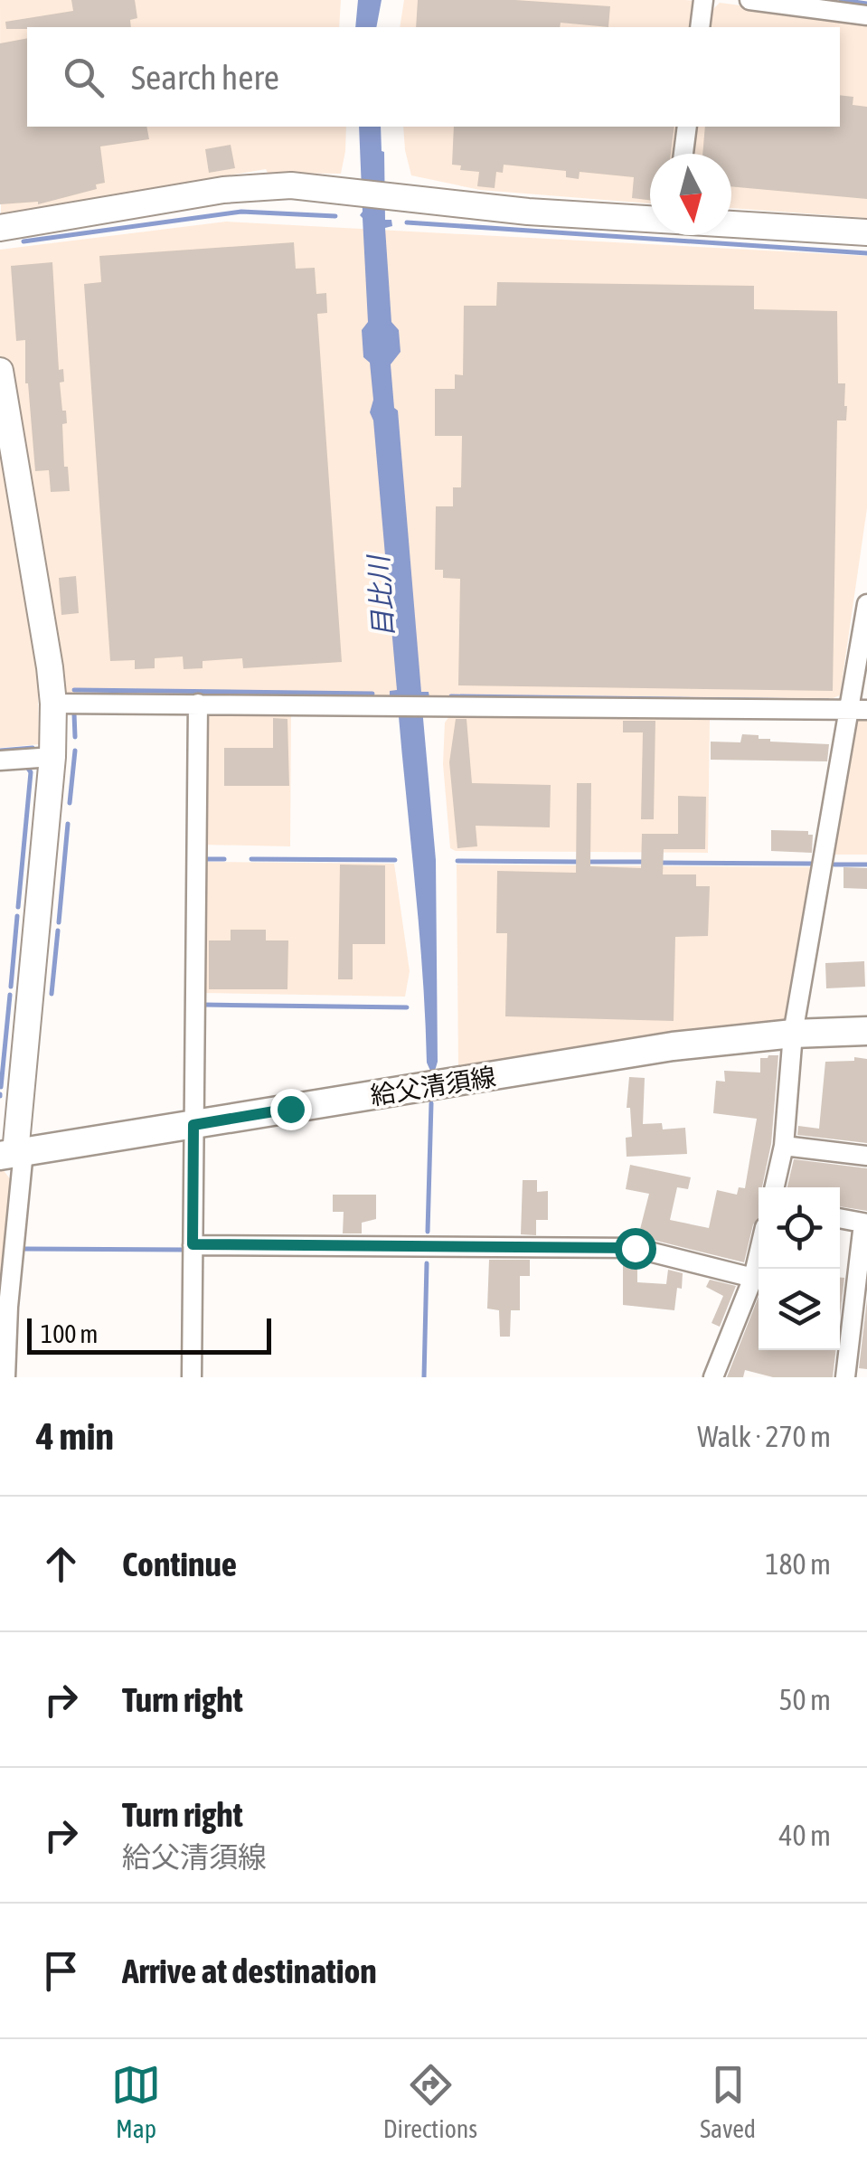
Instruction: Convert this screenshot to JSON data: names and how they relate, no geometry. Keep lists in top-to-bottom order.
{
  "streets": {
    "main road": ["給父清須線"]
  },
  "water": ["目比川"],
  "scale_bar": "100 m",
  "north": "bottom",
  "page": {
    "search": "Search here",
    "scale": "100 m",
    "heading": ["4 min", "Walk · 270 m"],
    "list": [
      ["Continue", "180 m"],
      ["Turn right", "50 m"],
      ["Turn right", "給父清須線", "40 m"],
      "Arrive at destination"
    ],
    "nav": ["Map", "Directions", "Saved"]
  }
}
